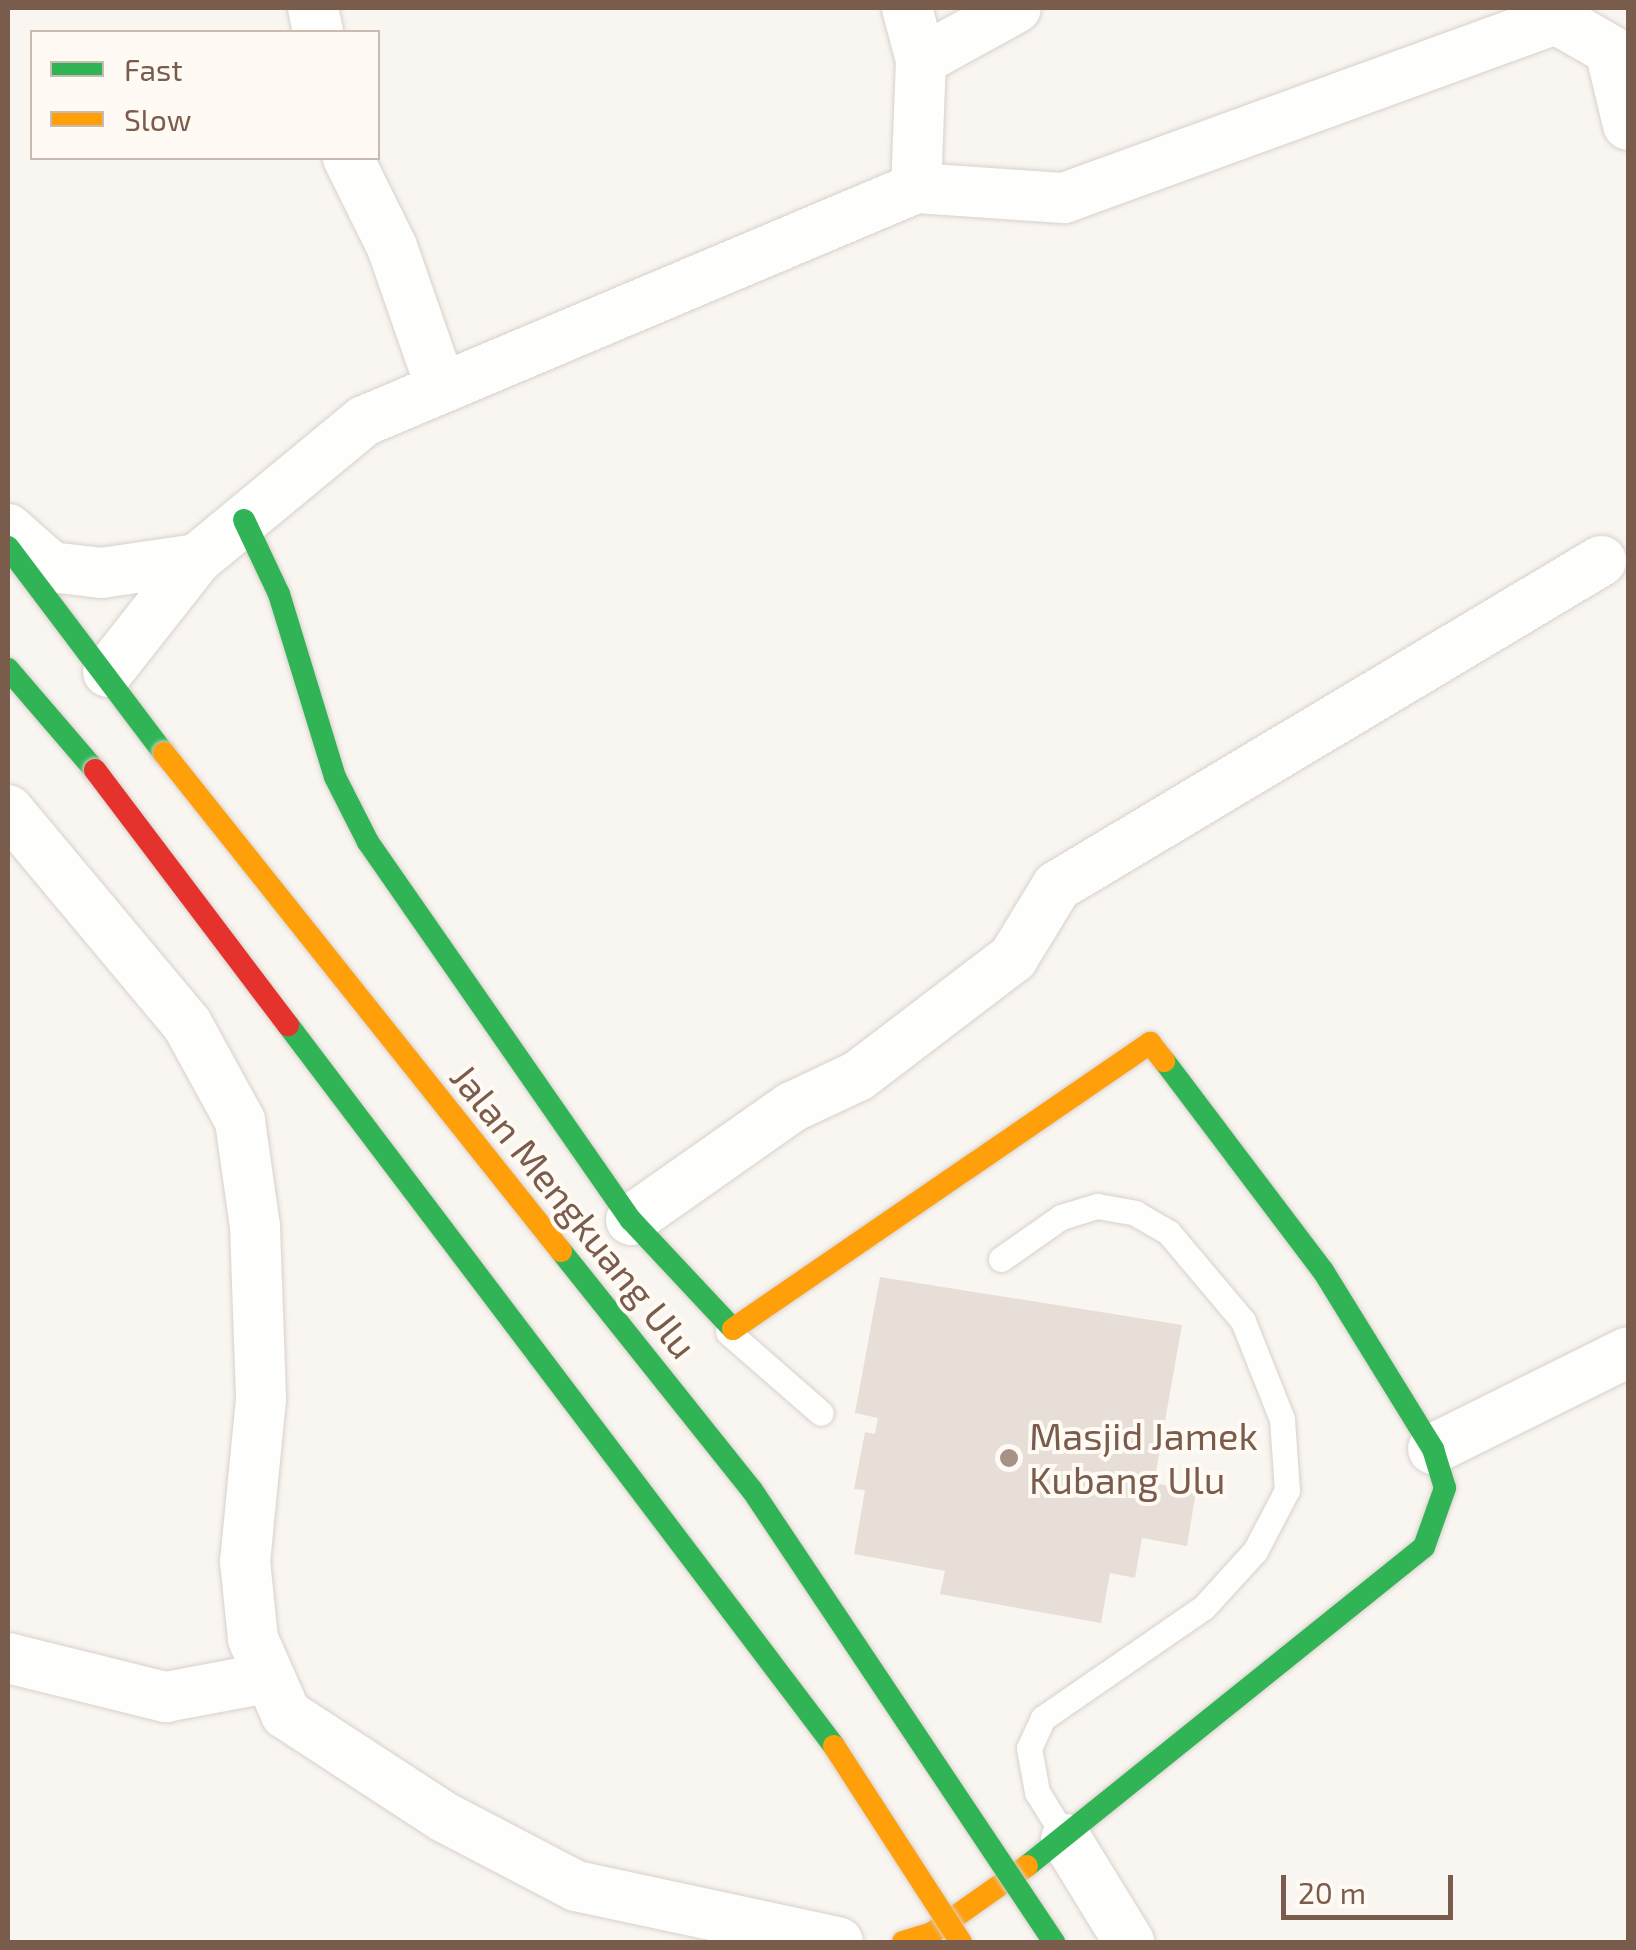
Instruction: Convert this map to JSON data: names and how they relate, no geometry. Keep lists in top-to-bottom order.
{
  "streets": {
    "main road": ["Jalan Mengkuang Ulu"]
  },
  "places": ["Masjid Jamek Kubang Ulu"],
  "legend": ["Fast", "Slow"],
  "scale_bar": "20 m"
}
